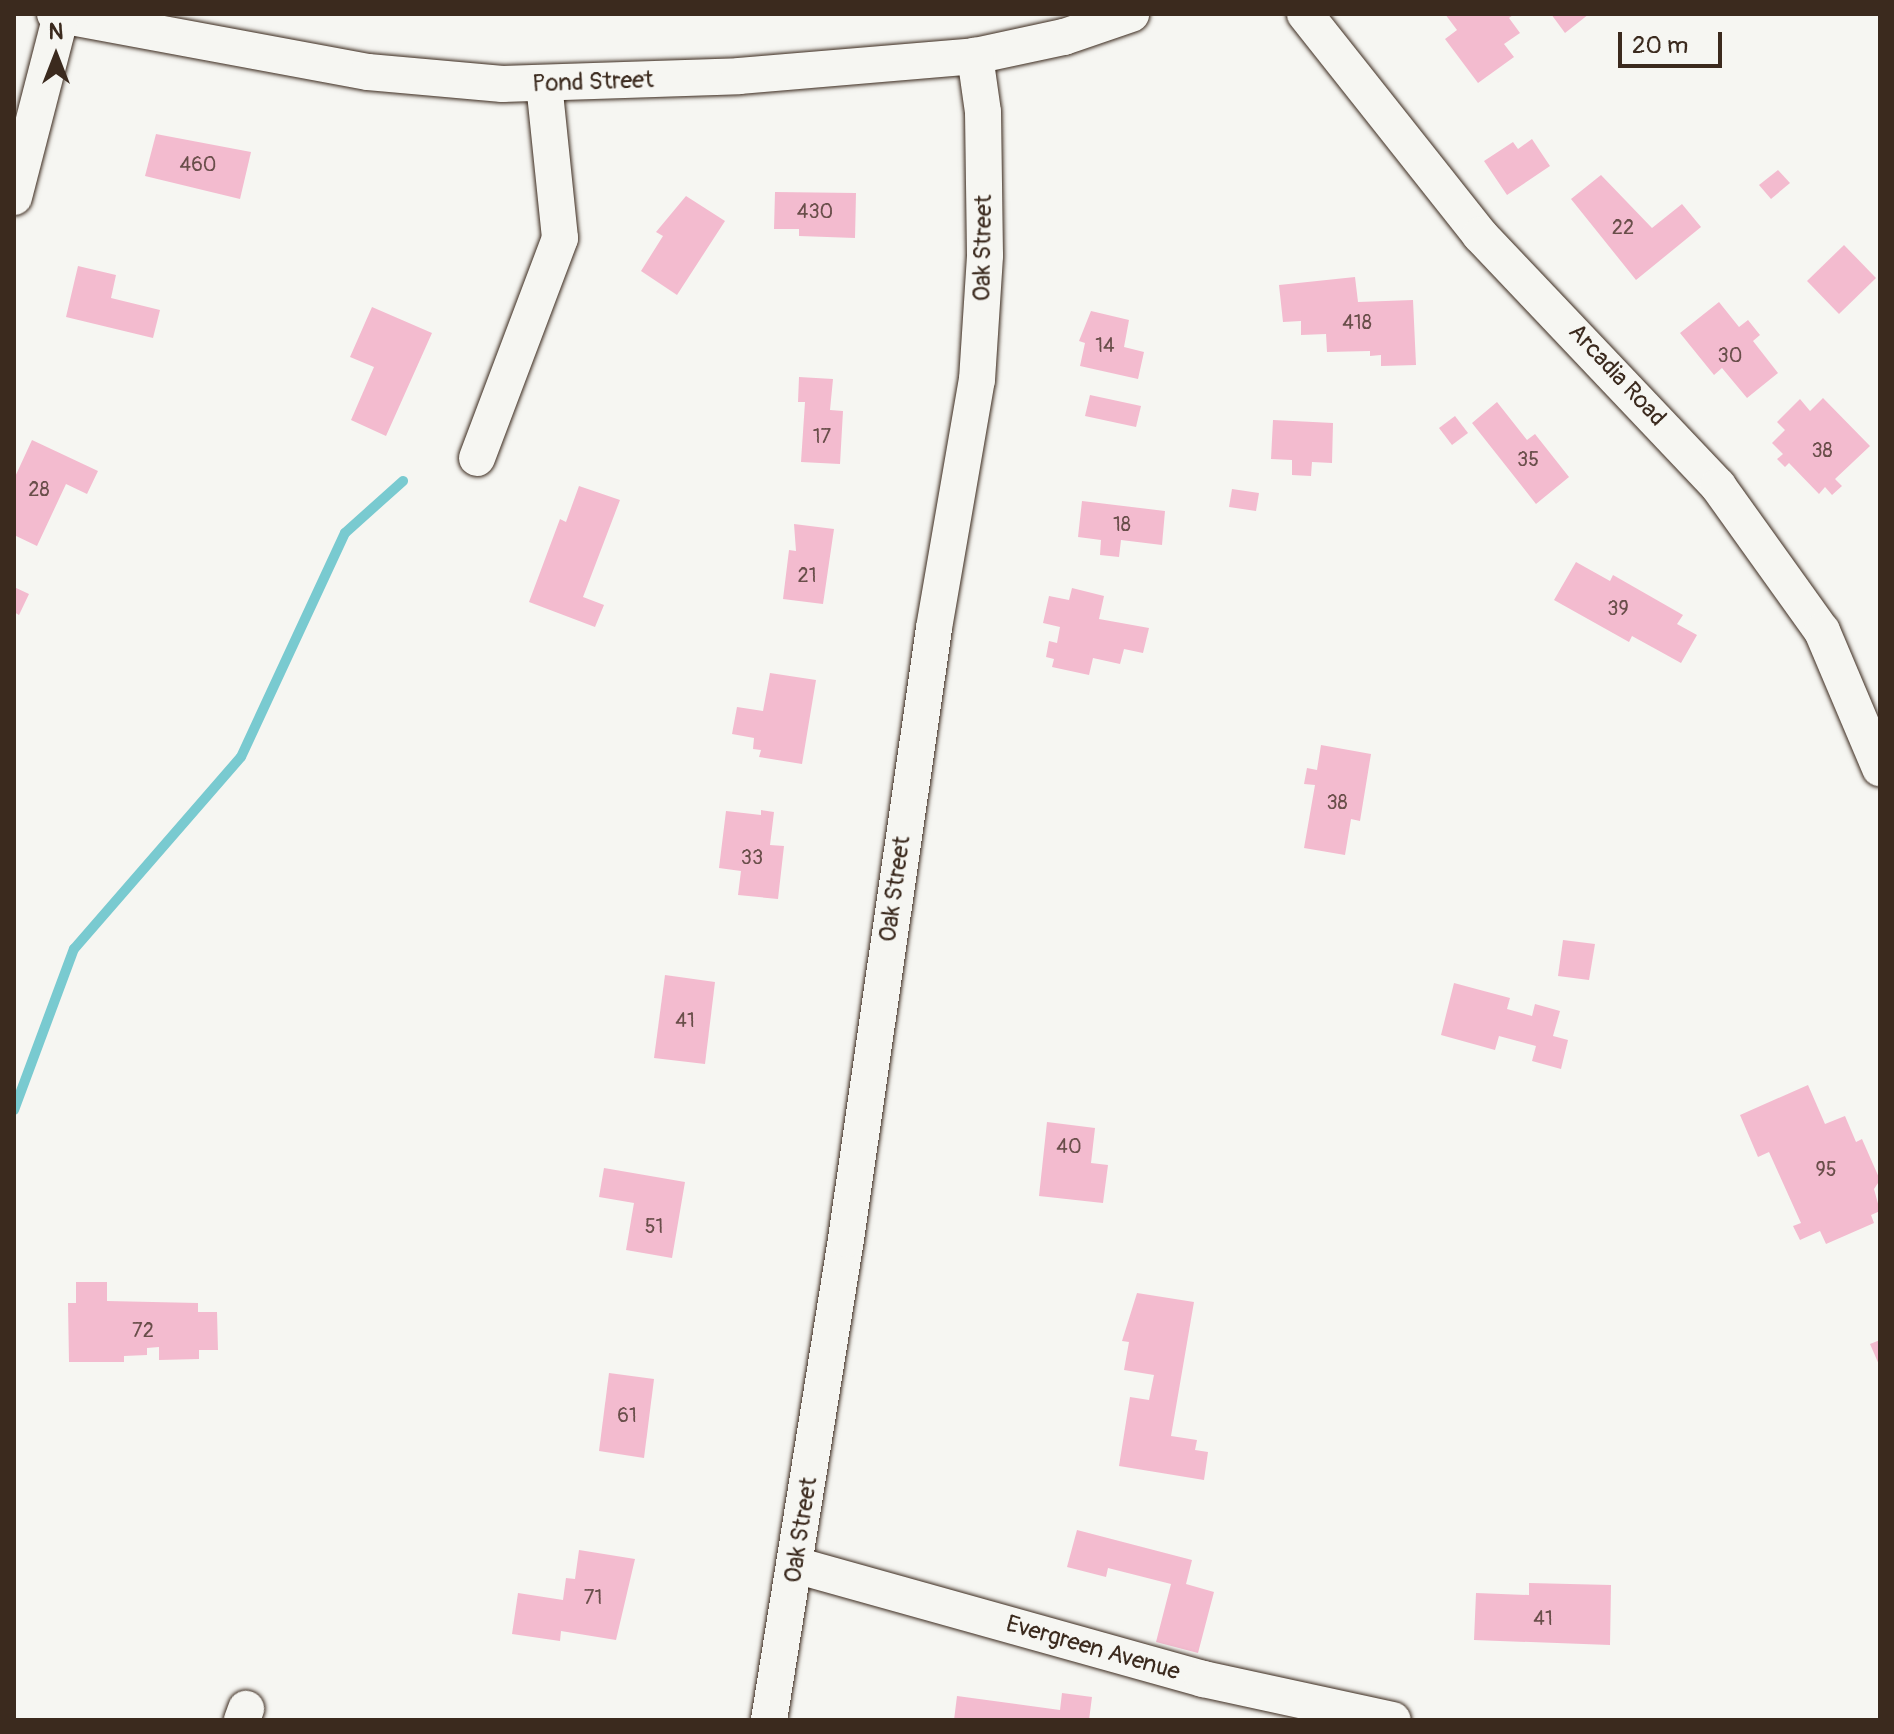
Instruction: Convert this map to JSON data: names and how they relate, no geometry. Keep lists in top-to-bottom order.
{
  "streets": {
    "street": [
      "Pond Street",
      "Oak Street",
      "Arcadia Road",
      "Evergreen Avenue"
    ]
  },
  "crossings": [
    ["Pond Street", "Oak Street"],
    ["Oak Street", "Evergreen Avenue"]
  ],
  "house_numbers": [
    "460",
    "430",
    "22",
    "418",
    "14",
    "30",
    "17",
    "38",
    "35",
    "28",
    "18",
    "21",
    "39",
    "38",
    "33",
    "41",
    "40",
    "95",
    "51",
    "72",
    "61",
    "71",
    "41"
  ],
  "scale_bar": "20 m",
  "north": "top"
}
